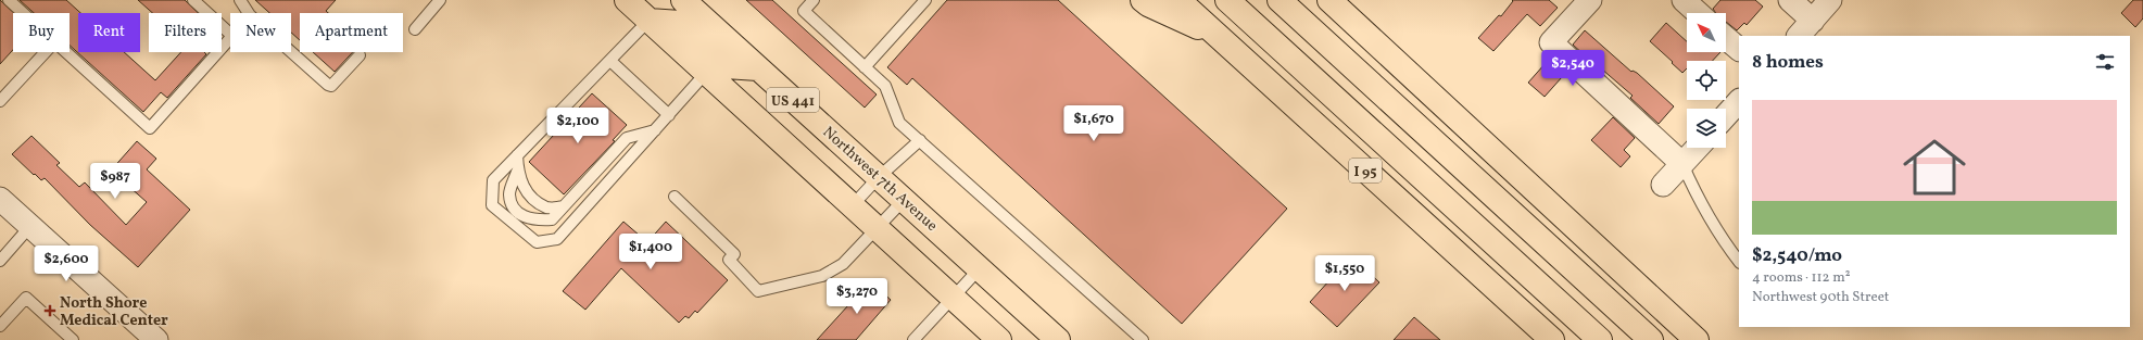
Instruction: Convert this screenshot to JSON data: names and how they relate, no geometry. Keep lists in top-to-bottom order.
{
  "streets": {
    "main road": ["US 441", "I 95", "Northwest 7th Avenue"]
  },
  "places": {
    "health": ["North Shore Medical Center"]
  },
  "north": "top left",
  "page": {
    "chip": [
      "Buy",
      "Rent",
      "Filters",
      "New",
      "Apartment"
    ],
    "heading": "8 homes",
    "price": [
      "$2,540",
      "$1,670",
      "$2,100",
      "$987",
      "$1,400",
      "$2,600",
      "$1,550",
      "$3,270"
    ],
    "list": [
      {
        "name": "$2,540/mo",
        "note": "4 rooms · 112 m² · Northwest 90th Street"
      }
    ]
  }
}
